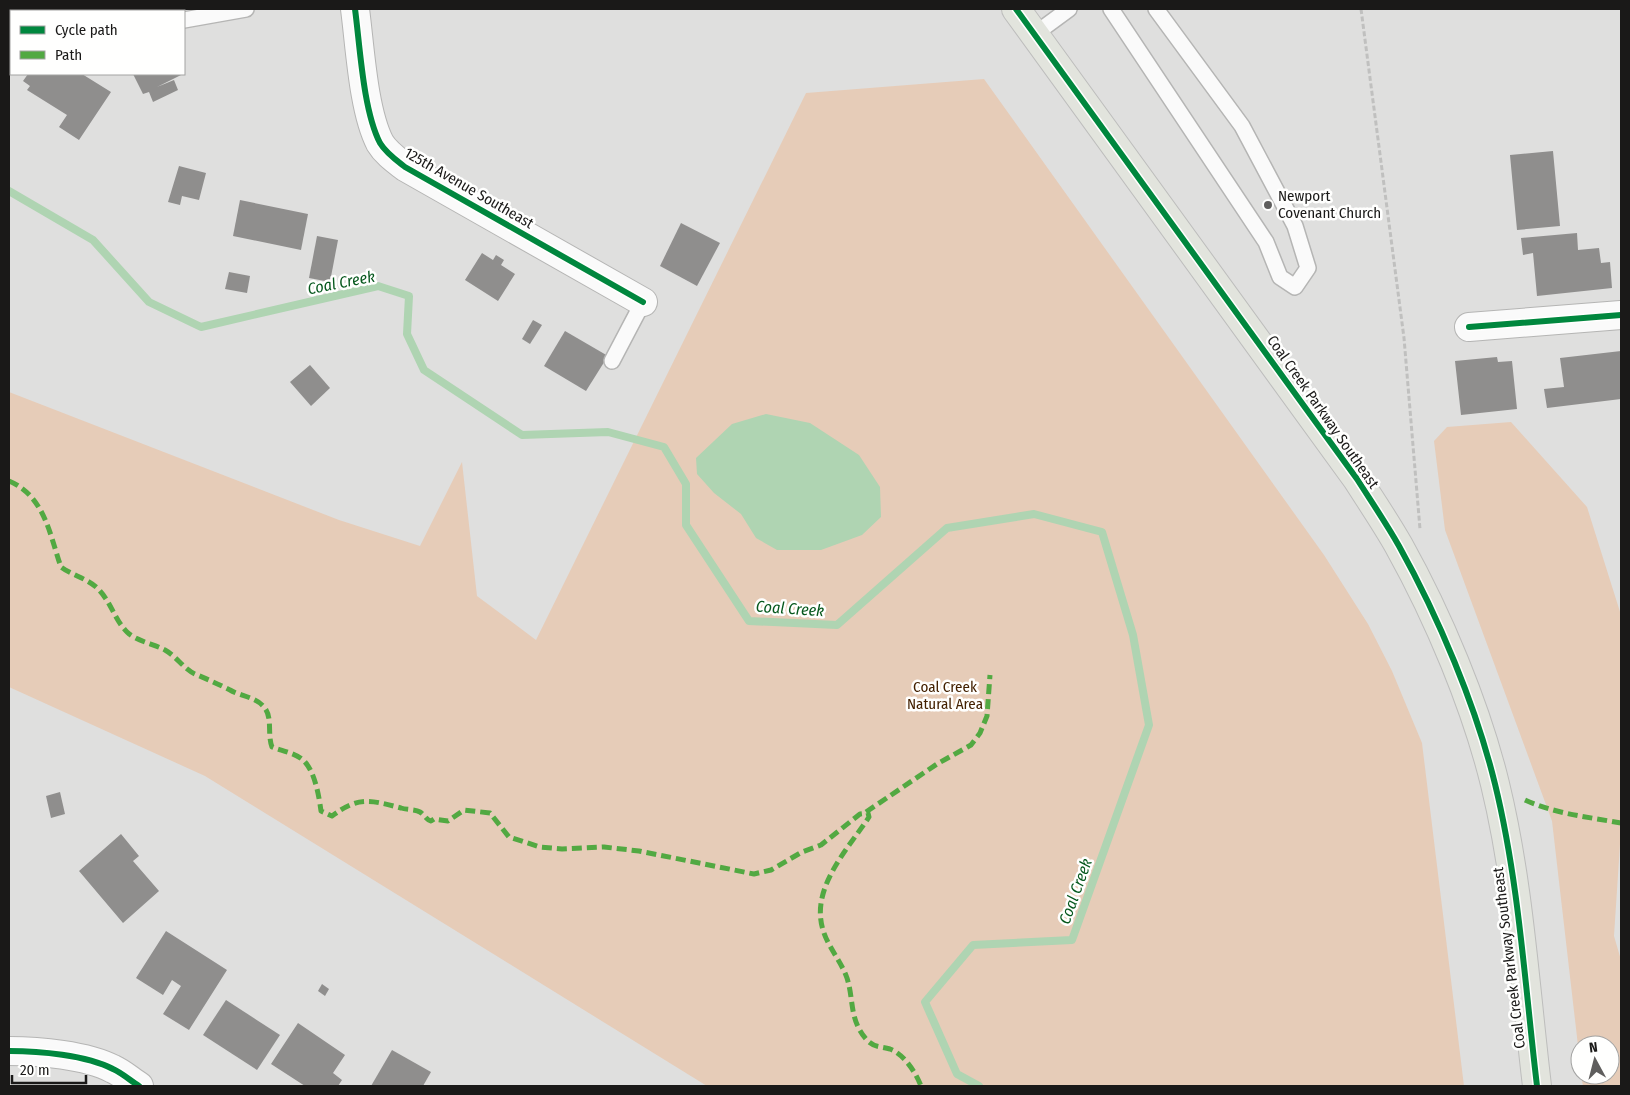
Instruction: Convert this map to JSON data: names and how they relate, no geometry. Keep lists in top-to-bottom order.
{
  "streets": {
    "main road": ["Coal Creek Parkway Southeast"],
    "street": ["125th Avenue Southeast"]
  },
  "water": ["Coal Creek"],
  "parks": ["Coal Creek Natural Area"],
  "places": ["Newport Covenant Church"],
  "legend": ["Cycle path", "Path"],
  "scale_bar": "20 m",
  "north": "top"
}
